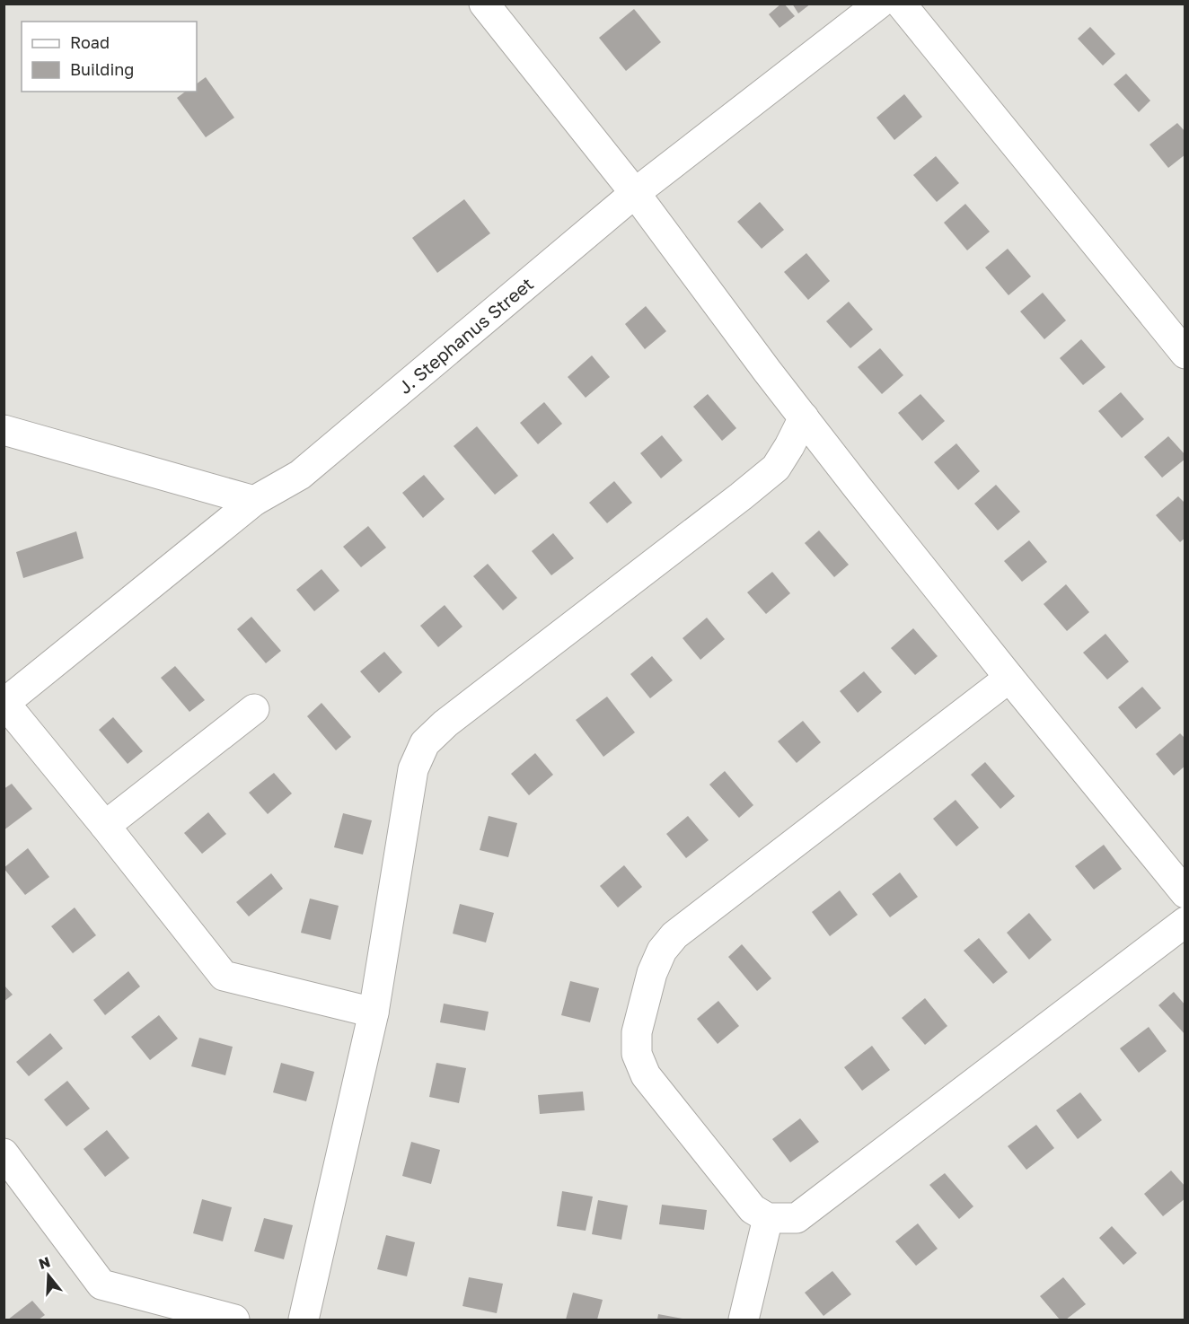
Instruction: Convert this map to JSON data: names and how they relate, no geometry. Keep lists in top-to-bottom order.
{
  "streets": {
    "street": ["J. Stephanus Street"]
  },
  "legend": ["Road", "Building"],
  "north": "top"
}
